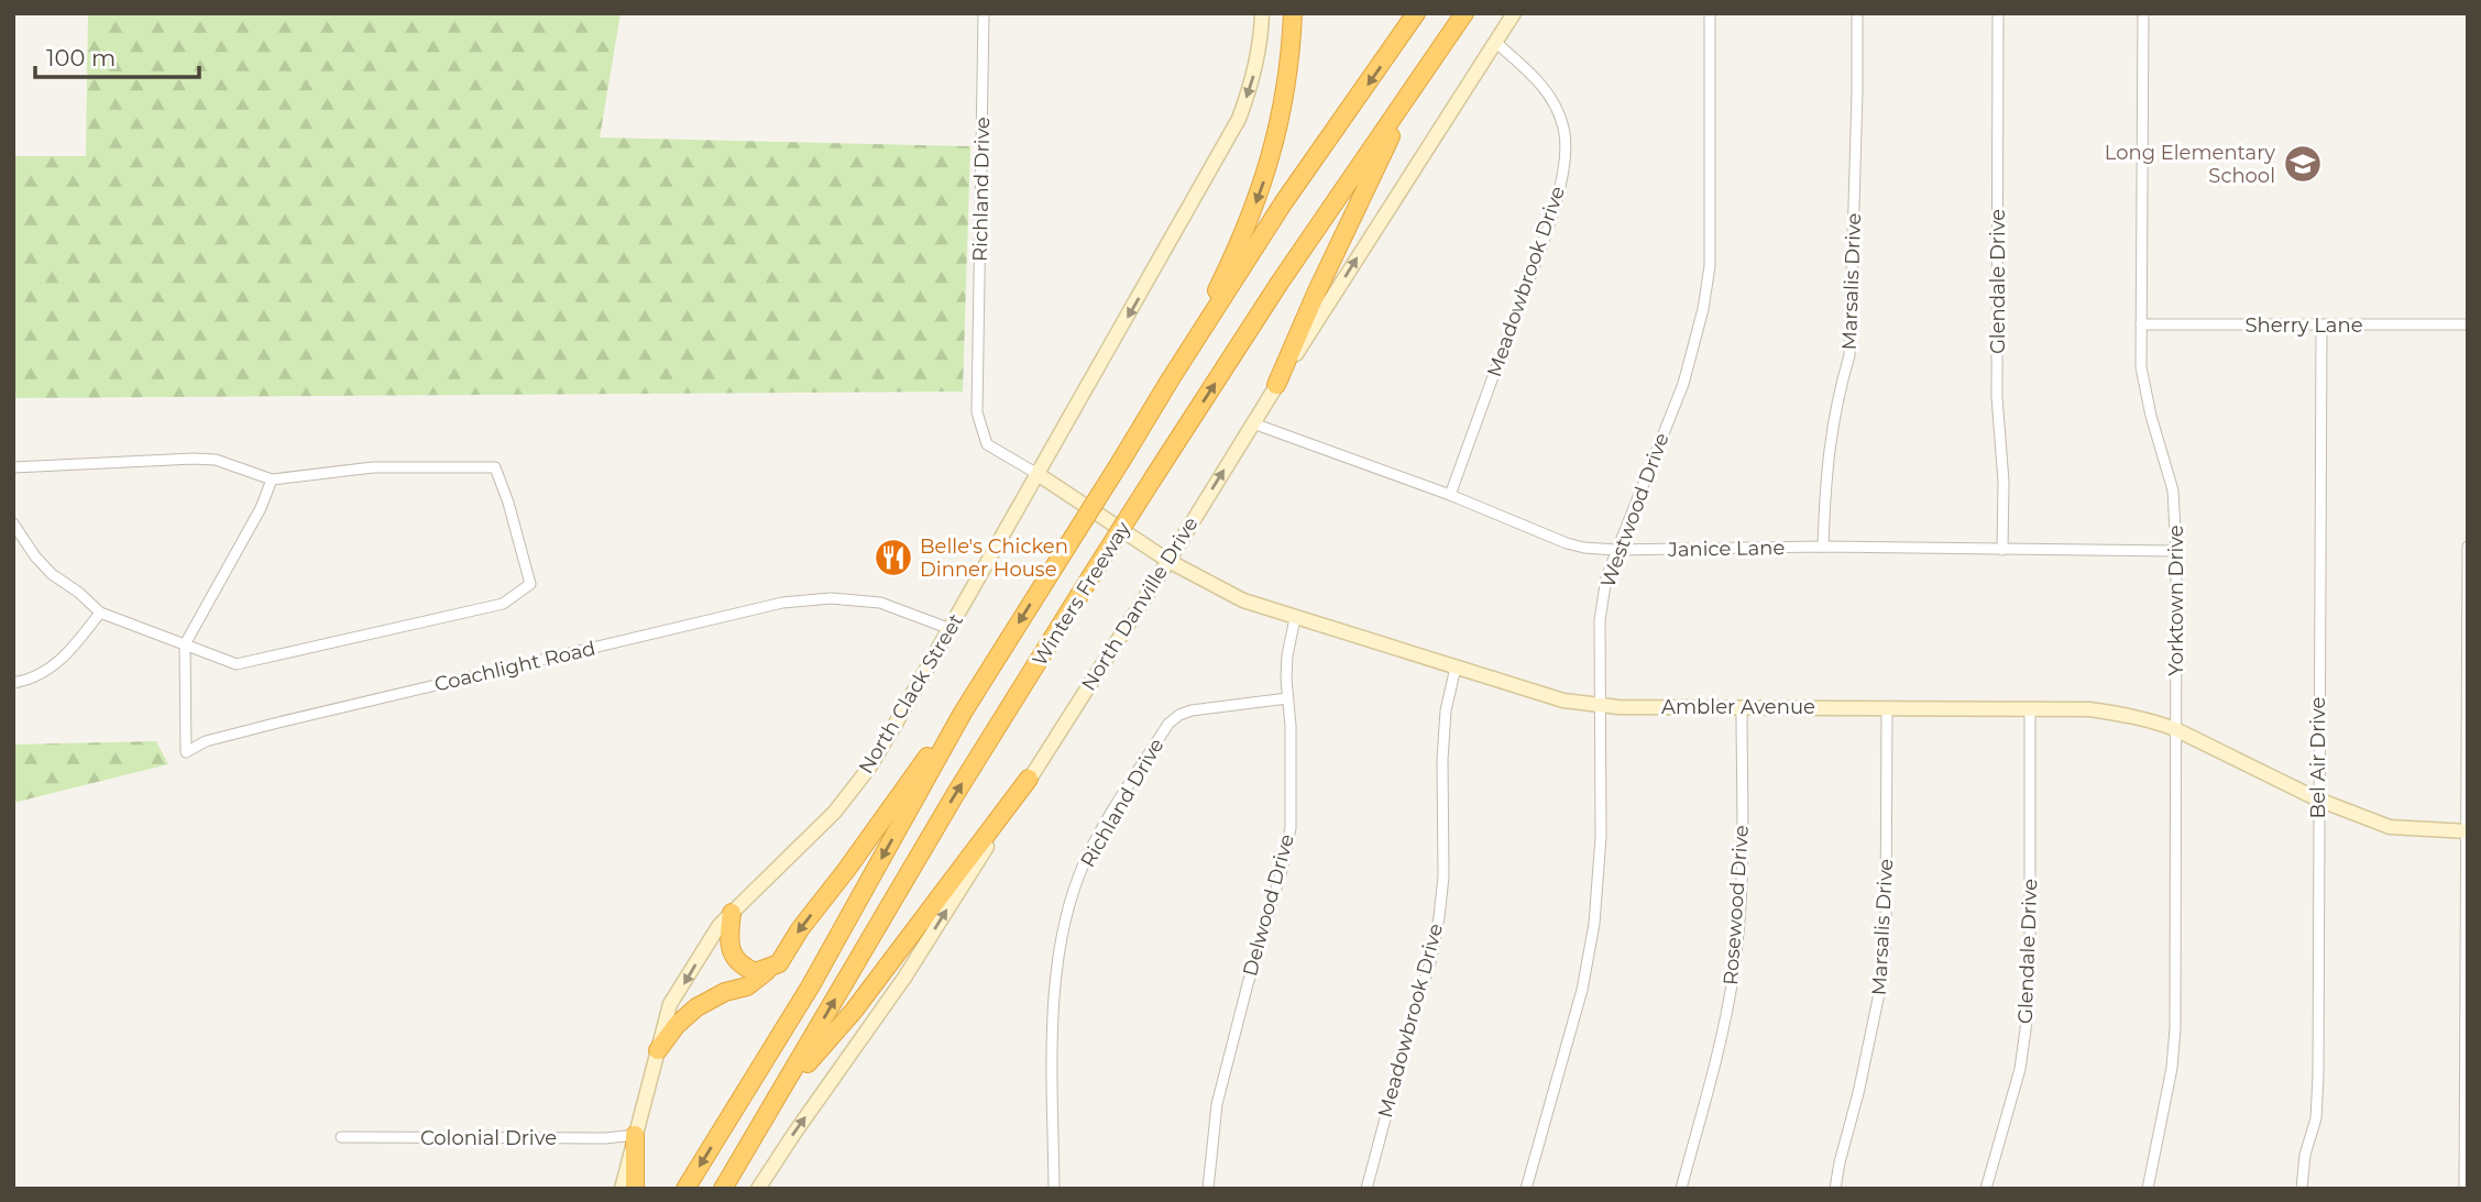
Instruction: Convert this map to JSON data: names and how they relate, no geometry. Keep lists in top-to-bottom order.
{
  "streets": {
    "highway": ["Winters Freeway"],
    "main road": ["North Danville Drive", "North Clack Street", "Ambler Avenue"],
    "street": [
      "Richland Drive",
      "Meadowbrook Drive",
      "Marsalis Drive",
      "Glendale Drive",
      "Sherry Lane",
      "Westwood Drive",
      "Janice Lane",
      "Yorktown Drive",
      "Coachlight Road",
      "Bel Air Drive",
      "Delwood Drive",
      "Rosewood Drive",
      "Colonial Drive"
    ]
  },
  "crossings": [
    ["Richland Drive", "North Clack Street"],
    ["Richland Drive", "Ambler Avenue"],
    ["Richland Drive", "Delwood Drive"],
    ["Meadowbrook Drive", "Janice Lane"],
    ["Meadowbrook Drive", "North Danville Drive"],
    ["Meadowbrook Drive", "Ambler Avenue"],
    ["Marsalis Drive", "Janice Lane"],
    ["Marsalis Drive", "Ambler Avenue"],
    ["Glendale Drive", "Janice Lane"],
    ["Glendale Drive", "Ambler Avenue"],
    ["Sherry Lane", "Yorktown Drive"],
    ["Sherry Lane", "Bel Air Drive"],
    ["Westwood Drive", "Janice Lane"],
    ["Westwood Drive", "Ambler Avenue"],
    ["Janice Lane", "Yorktown Drive"],
    ["Janice Lane", "North Danville Drive"],
    ["Yorktown Drive", "Ambler Avenue"],
    ["North Danville Drive", "Ambler Avenue"],
    ["Coachlight Road", "North Clack Street"],
    ["North Clack Street", "Ambler Avenue"],
    ["North Clack Street", "Colonial Drive"],
    ["Ambler Avenue", "Bel Air Drive"],
    ["Ambler Avenue", "Delwood Drive"],
    ["Ambler Avenue", "Rosewood Drive"]
  ],
  "one_way": ["North Danville Drive", "North Clack Street"],
  "places": {
    "school or university": ["Long Elementary School"],
    "restaurant": ["Belle's Chicken Dinner House"]
  },
  "scale_bar": "100 m"
}
